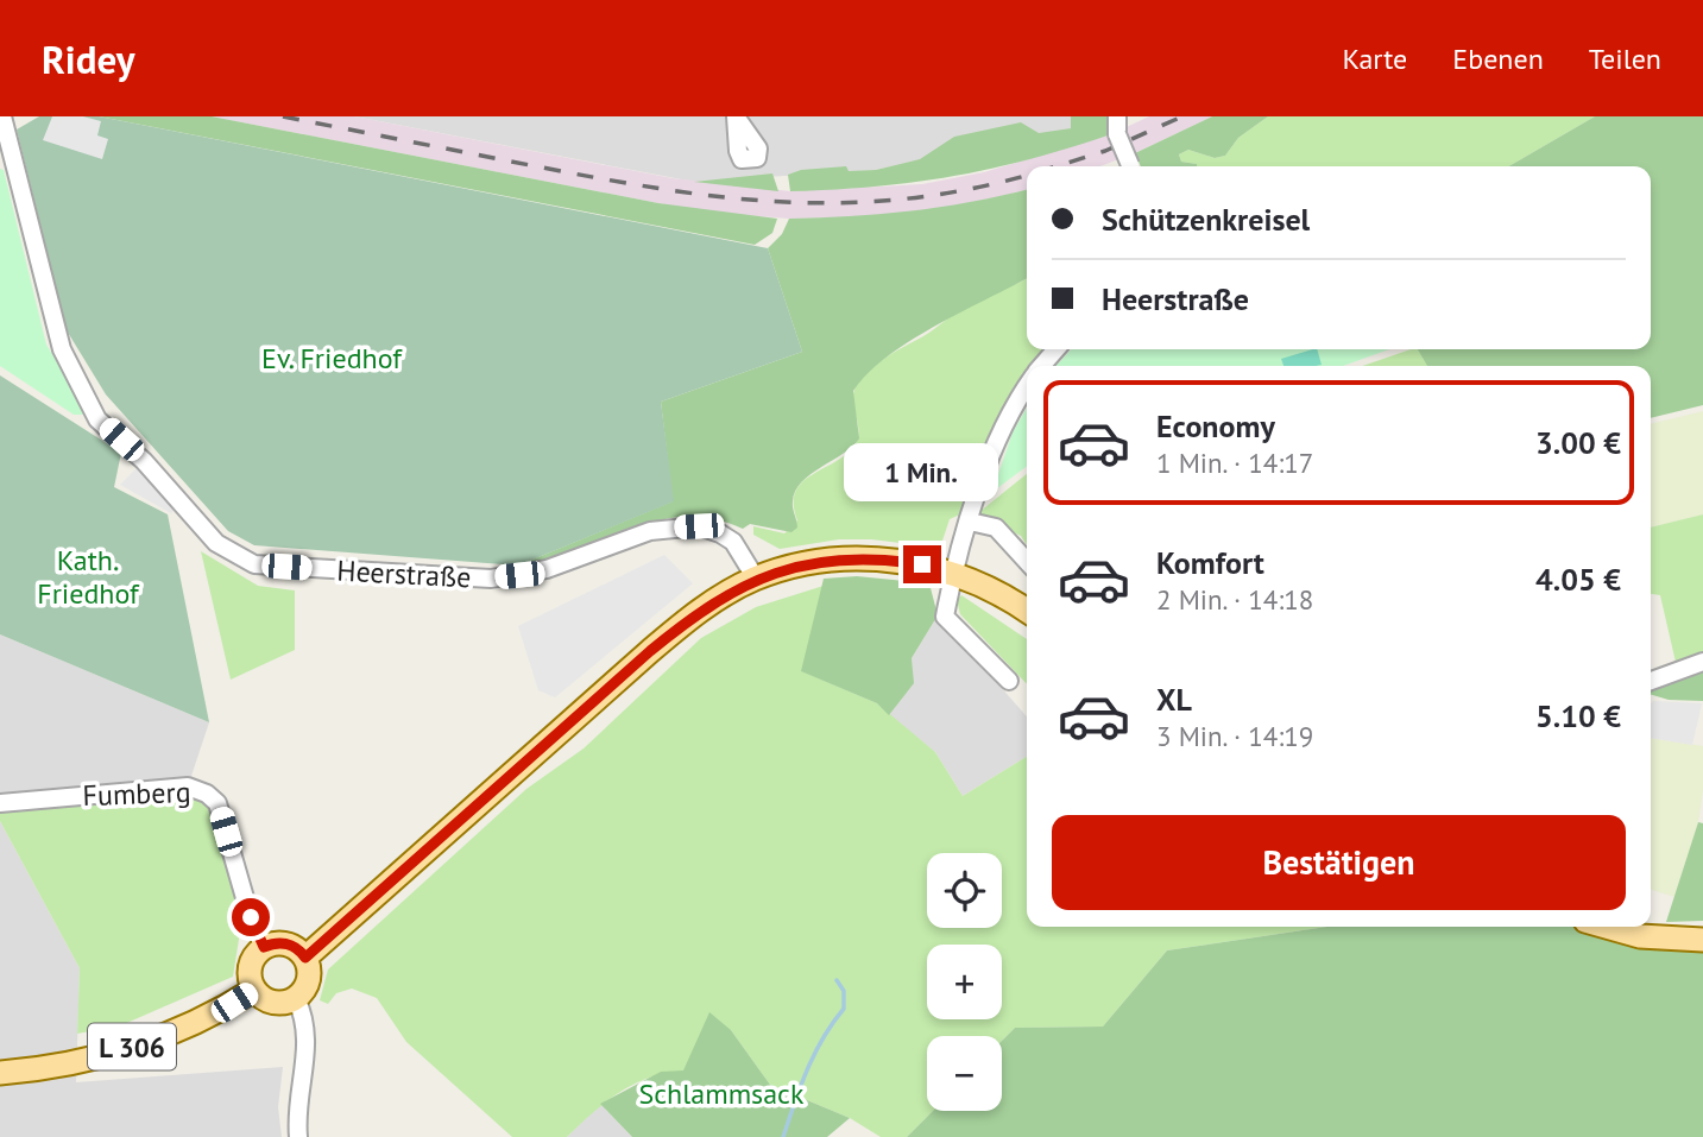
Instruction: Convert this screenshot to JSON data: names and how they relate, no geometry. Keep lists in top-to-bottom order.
{
  "streets": {
    "main road": ["L 306"],
    "street": ["Heerstraße", "Fumberg"]
  },
  "crossings": [
    ["Fumberg", "L 306"]
  ],
  "parks": ["Ev. Friedhof", "Kath. Friedhof", "Schlammsack"],
  "page": {
    "header": "Ridey",
    "nav": ["Karte", "Ebenen", "Teilen"],
    "banner": ["Schützenkreisel", "Heerstraße"],
    "list": [
      {
        "name": "Economy",
        "note": "1 Min. · 14:17",
        "value": "3.00 €"
      },
      {
        "name": "Komfort",
        "note": "2 Min. · 14:18",
        "value": "4.05 €"
      },
      {
        "name": "XL",
        "note": "3 Min. · 14:19",
        "value": "5.10 €"
      }
    ],
    "bubble": "1 Min.",
    "buttons": "Bestätigen",
    "map_buttons": ["+", "−"]
  }
}
